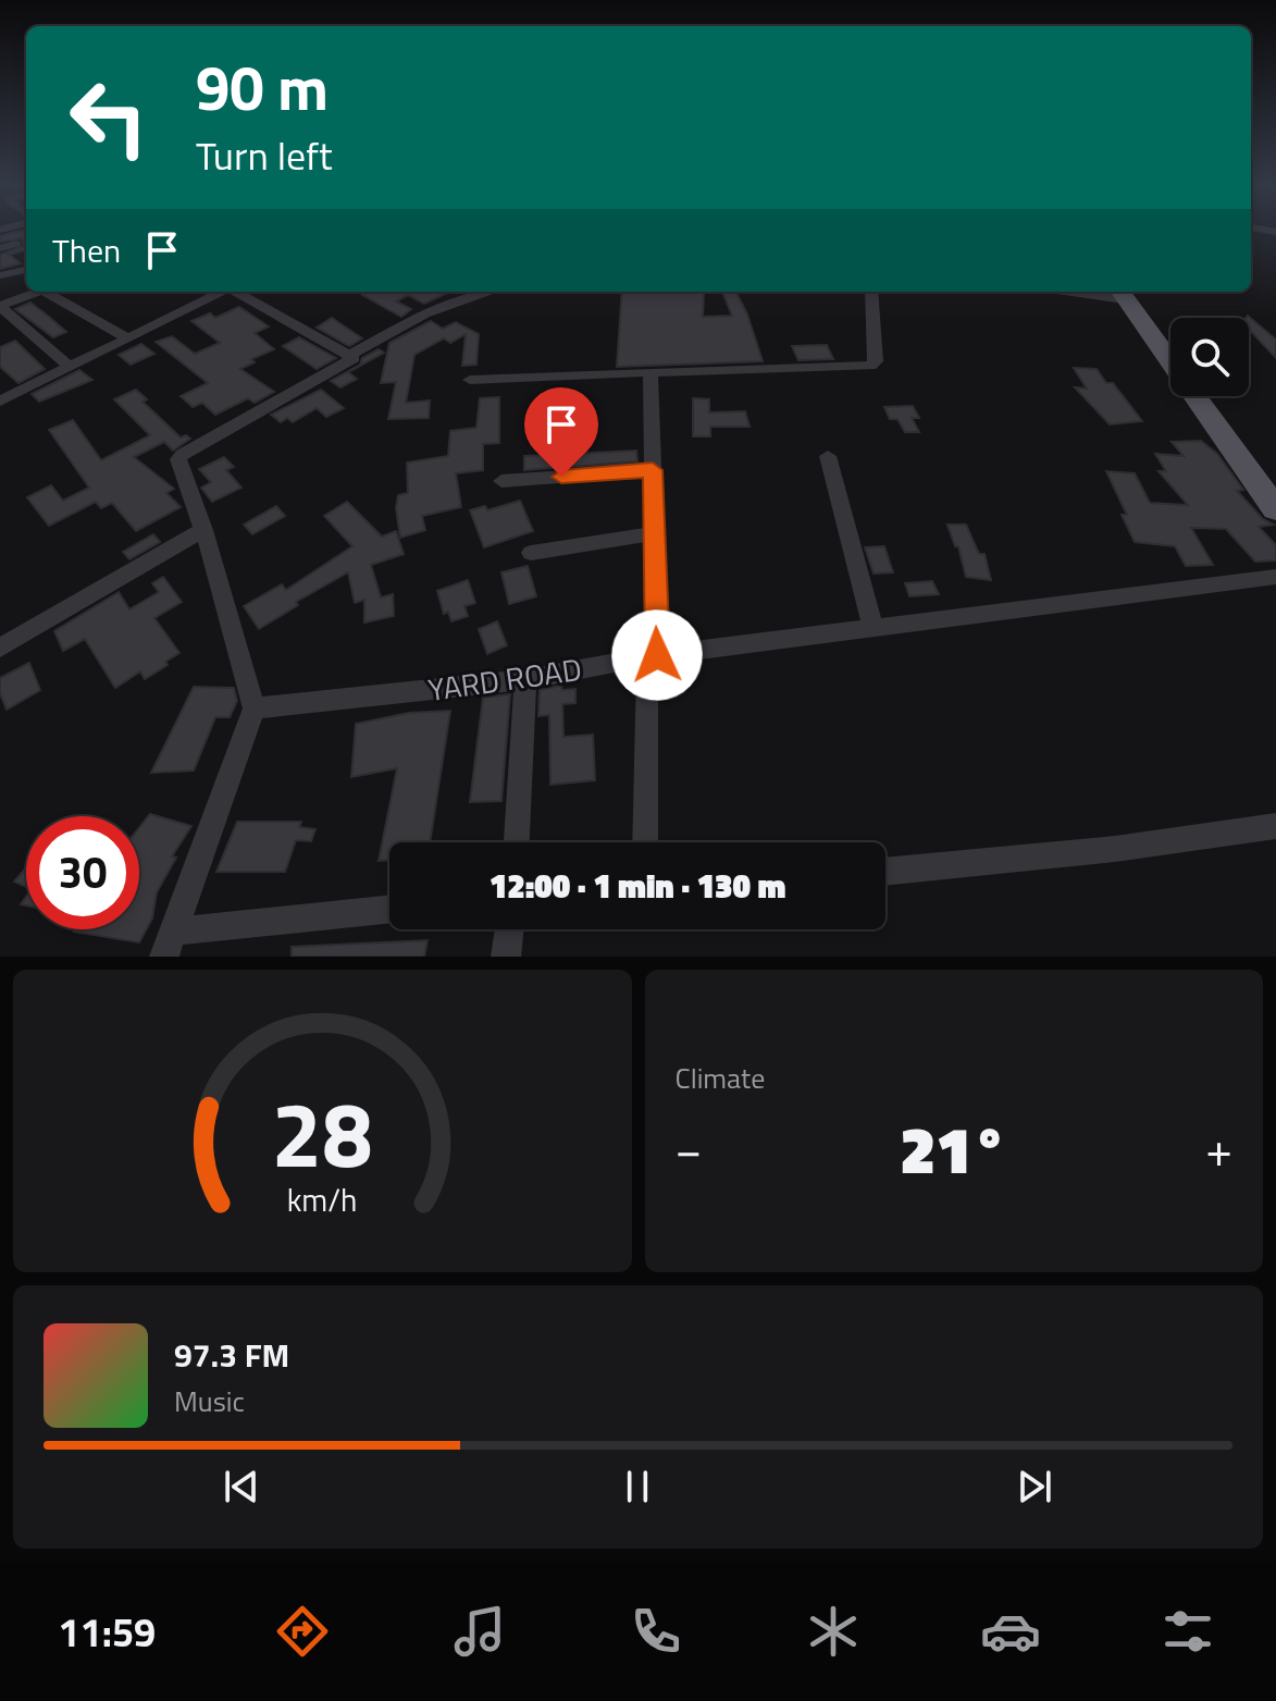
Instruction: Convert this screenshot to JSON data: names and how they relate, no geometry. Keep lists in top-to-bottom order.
{
  "streets": {
    "street": ["YARD ROAD"]
  },
  "page": {
    "turn": ["90 m", "Turn left"],
    "then": "Then",
    "limit": "30",
    "trip": "12:00 · 1 min · 130 m",
    "tile": "Climate",
    "heat": ["−", "21°", "+"],
    "song": ["97.3 FM", "Music"],
    "tabs": "11:59",
    "gauge": ["28", "km/h"]
  }
}
